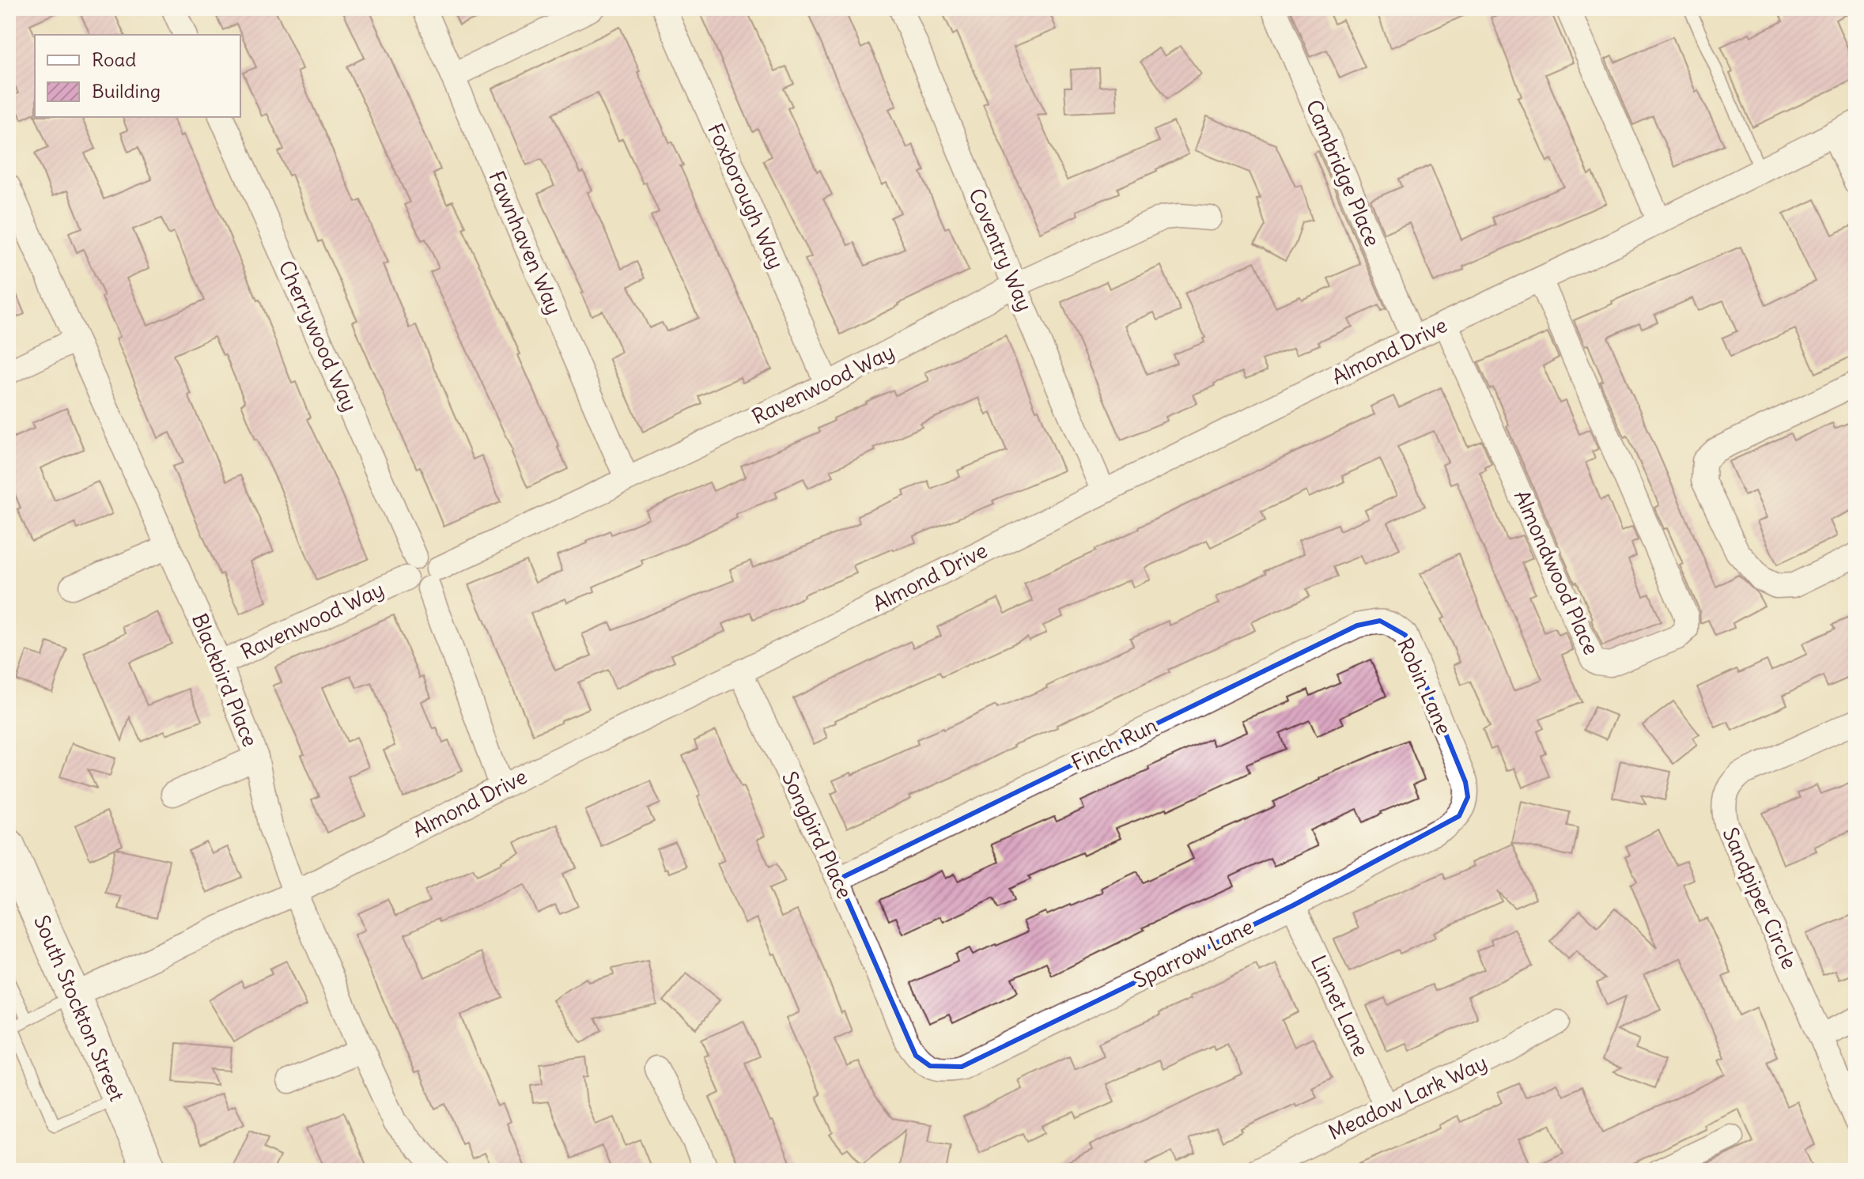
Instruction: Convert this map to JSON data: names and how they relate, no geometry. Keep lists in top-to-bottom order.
{
  "streets": {
    "street": [
      "Cambridge Place",
      "Foxborough Way",
      "Fawnhaven Way",
      "Coventry Way",
      "Cherrywood Way",
      "Almond Drive",
      "Ravenwood Way",
      "Almondwood Place",
      "Blackbird Place",
      "Robin Lane",
      "Finch Run",
      "Songbird Place",
      "Sandpiper Circle",
      "Sparrow Lane",
      "Linnet Lane",
      "South Stockton Street",
      "Meadow Lark Way"
    ]
  },
  "crossings": [
    ["Cambridge Place", "Almond Drive"],
    ["Foxborough Way", "Ravenwood Way"],
    ["Fawnhaven Way", "Ravenwood Way"],
    ["Coventry Way", "Almond Drive"],
    ["Coventry Way", "Ravenwood Way"],
    ["Cherrywood Way", "Ravenwood Way"],
    ["Almond Drive", "Almondwood Place"],
    ["Almond Drive", "Blackbird Place"],
    ["Almond Drive", "Songbird Place"],
    ["Almond Drive", "South Stockton Street"],
    ["Ravenwood Way", "Blackbird Place"],
    ["Robin Lane", "Finch Run"],
    ["Robin Lane", "Sparrow Lane"],
    ["Finch Run", "Songbird Place"],
    ["Songbird Place", "Sparrow Lane"],
    ["Sparrow Lane", "Linnet Lane"],
    ["Linnet Lane", "Meadow Lark Way"]
  ],
  "legend": ["Road", "Building"]
}
